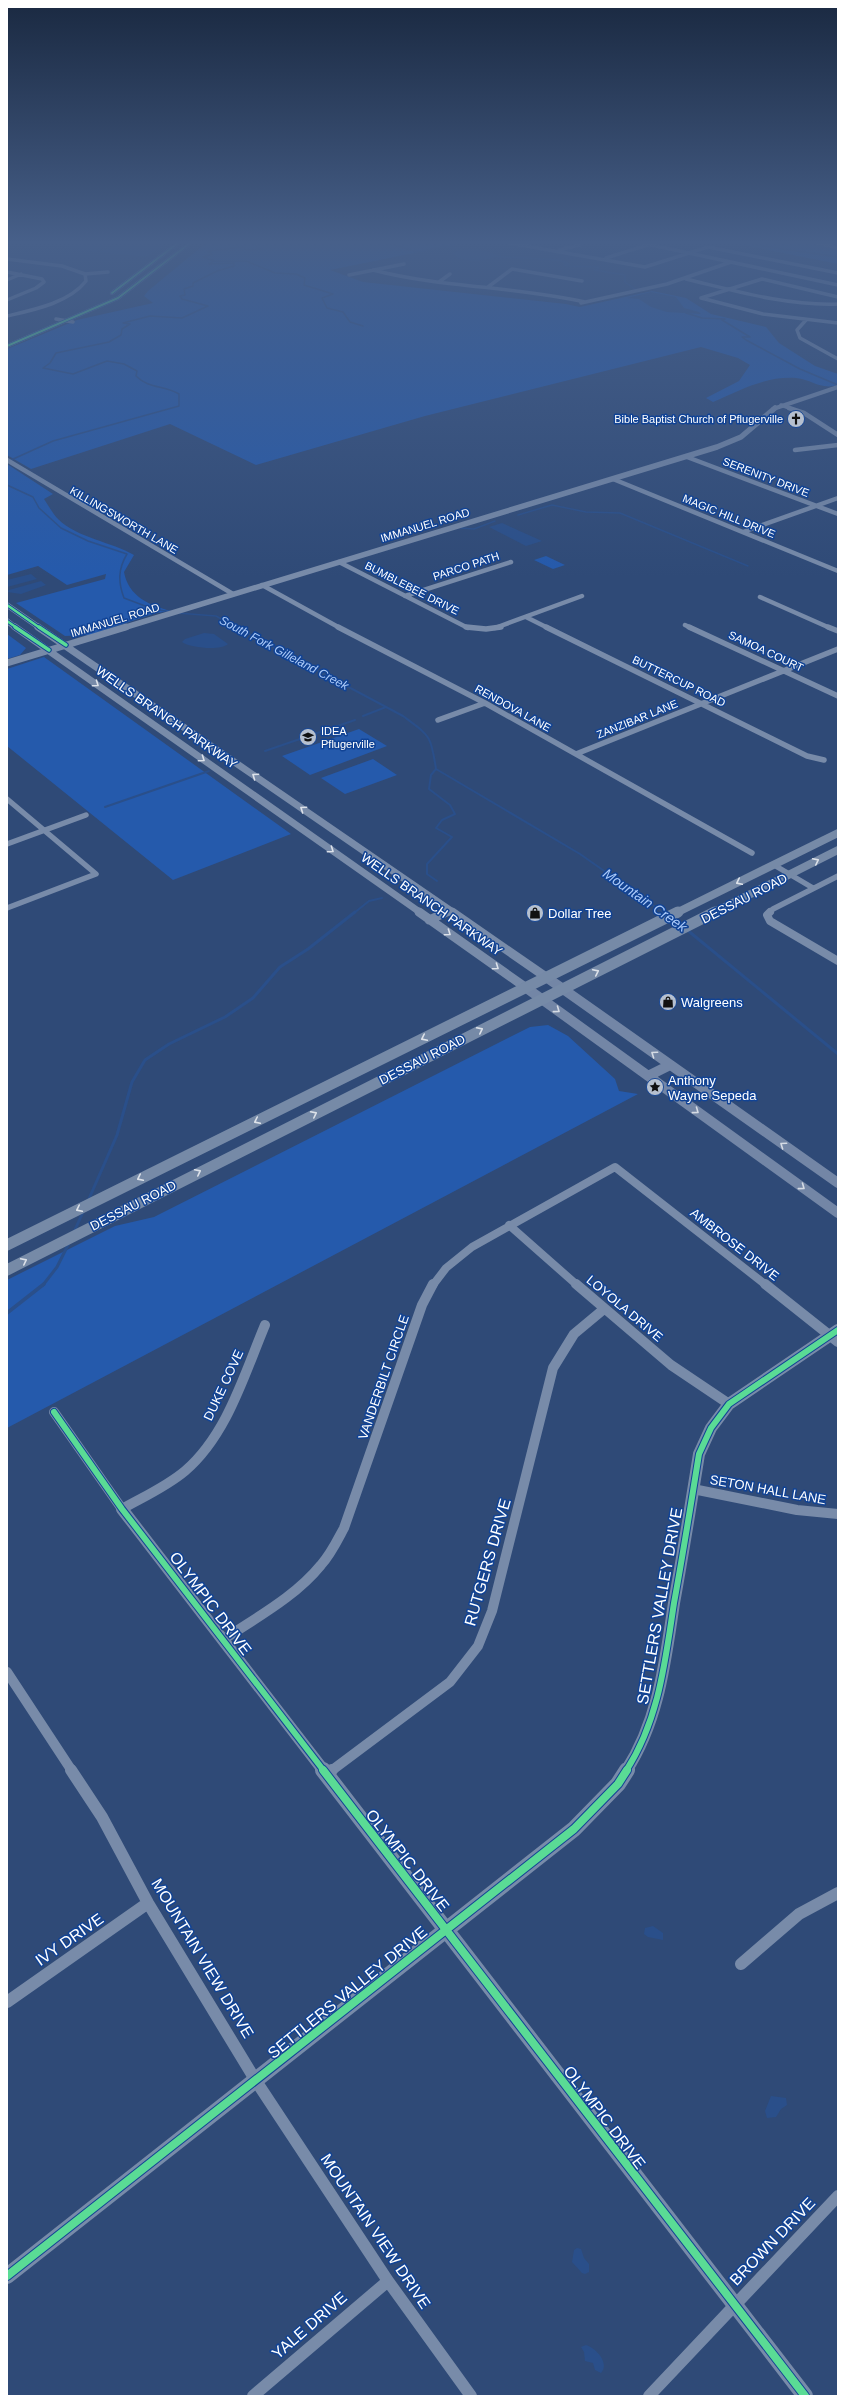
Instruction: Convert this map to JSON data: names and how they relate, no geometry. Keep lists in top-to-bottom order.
{
  "streets": {
    "main road": ["WELLS BRANCH PARKWAY", "DESSAU ROAD"],
    "street": [
      "SERENITY DRIVE",
      "MAGIC HILL DRIVE",
      "KILLINGSWORTH LANE",
      "IMMANUEL ROAD",
      "PARCO PATH",
      "BUMBLEBEE DRIVE",
      "SAMOA COURT",
      "BUTTERCUP ROAD",
      "RENDOVA LANE",
      "ZANZIBAR LANE",
      "AMBROSE DRIVE",
      "LOYOLA DRIVE",
      "VANDERBILT CIRCLE",
      "DUKE COVE",
      "SETON HALL LANE",
      "RUTGERS DRIVE",
      "OLYMPIC DRIVE",
      "SETTLERS VALLEY DRIVE",
      "IVY DRIVE",
      "MOUNTAIN VIEW DRIVE",
      "BROWN DRIVE",
      "YALE DRIVE"
    ]
  },
  "crossings": [
    ["SERENITY DRIVE", "IMMANUEL ROAD"],
    ["MAGIC HILL DRIVE", "IMMANUEL ROAD"],
    ["KILLINGSWORTH LANE", "IMMANUEL ROAD"],
    ["IMMANUEL ROAD", "BUMBLEBEE DRIVE"],
    ["IMMANUEL ROAD", "RENDOVA LANE"],
    ["IMMANUEL ROAD", "WELLS BRANCH PARKWAY"],
    ["PARCO PATH", "BUMBLEBEE DRIVE"],
    ["BUMBLEBEE DRIVE", "BUTTERCUP ROAD"],
    ["SAMOA COURT", "ZANZIBAR LANE"],
    ["BUTTERCUP ROAD", "ZANZIBAR LANE"],
    ["RENDOVA LANE", "ZANZIBAR LANE"],
    ["WELLS BRANCH PARKWAY", "DESSAU ROAD"],
    ["AMBROSE DRIVE", "VANDERBILT CIRCLE"],
    ["AMBROSE DRIVE", "SETTLERS VALLEY DRIVE"],
    ["LOYOLA DRIVE", "VANDERBILT CIRCLE"],
    ["LOYOLA DRIVE", "RUTGERS DRIVE"],
    ["LOYOLA DRIVE", "SETTLERS VALLEY DRIVE"],
    ["VANDERBILT CIRCLE", "OLYMPIC DRIVE"],
    ["DUKE COVE", "OLYMPIC DRIVE"],
    ["SETON HALL LANE", "SETTLERS VALLEY DRIVE"],
    ["RUTGERS DRIVE", "OLYMPIC DRIVE"],
    ["OLYMPIC DRIVE", "SETTLERS VALLEY DRIVE"],
    ["OLYMPIC DRIVE", "BROWN DRIVE"],
    ["SETTLERS VALLEY DRIVE", "MOUNTAIN VIEW DRIVE"],
    ["IVY DRIVE", "MOUNTAIN VIEW DRIVE"],
    ["MOUNTAIN VIEW DRIVE", "YALE DRIVE"]
  ],
  "water": ["South Fork Gilleland Creek", "Mountain Creek"],
  "places": {
    "church": ["Bible Baptist Church of Pflugerville"],
    "school or university": ["IDEA Pflugerville"],
    "shop": ["Dollar Tree", "Walgreens"],
    "place": ["Anthony Wayne Sepeda"]
  }
}
